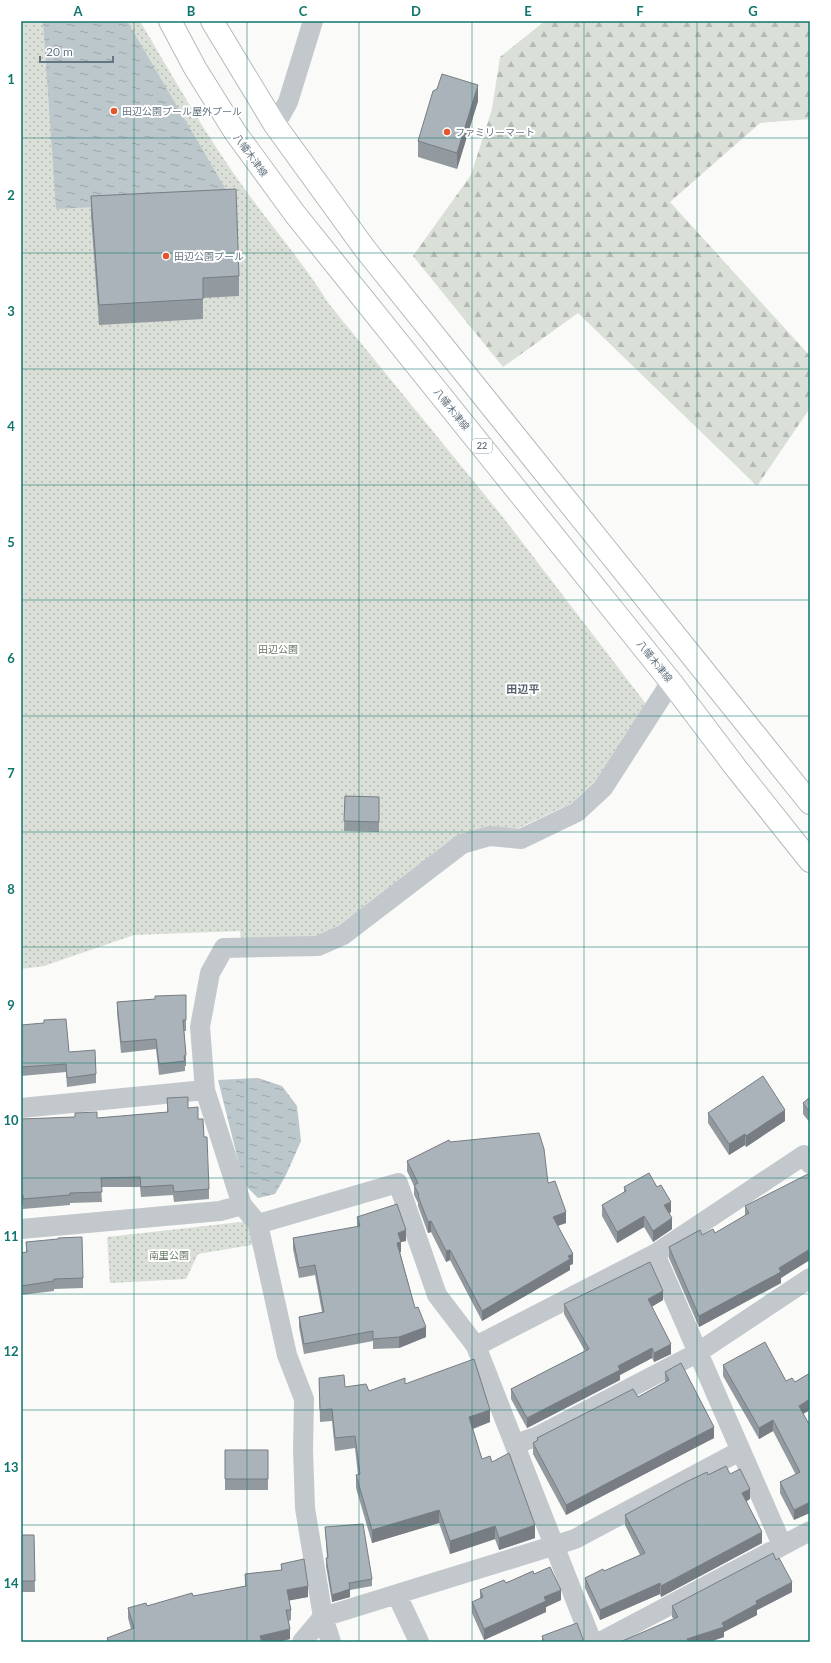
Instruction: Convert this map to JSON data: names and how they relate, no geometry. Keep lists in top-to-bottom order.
{
  "streets": {
    "main road": ["八幡木津線", "22"]
  },
  "districts": ["田辺平"],
  "parks": ["田辺公園", "南里公園"],
  "places": ["田辺公園プール屋外プール", "ファミリーマート", "田辺公園プール"],
  "scale_bar": "20 m",
  "grid": {
    "columns": [
      "A",
      "B",
      "C",
      "D",
      "E",
      "F",
      "G"
    ],
    "rows": [
      "1",
      "2",
      "3",
      "4",
      "5",
      "6",
      "7",
      "8",
      "9",
      "10",
      "11",
      "12",
      "13",
      "14"
    ]
  }
}
